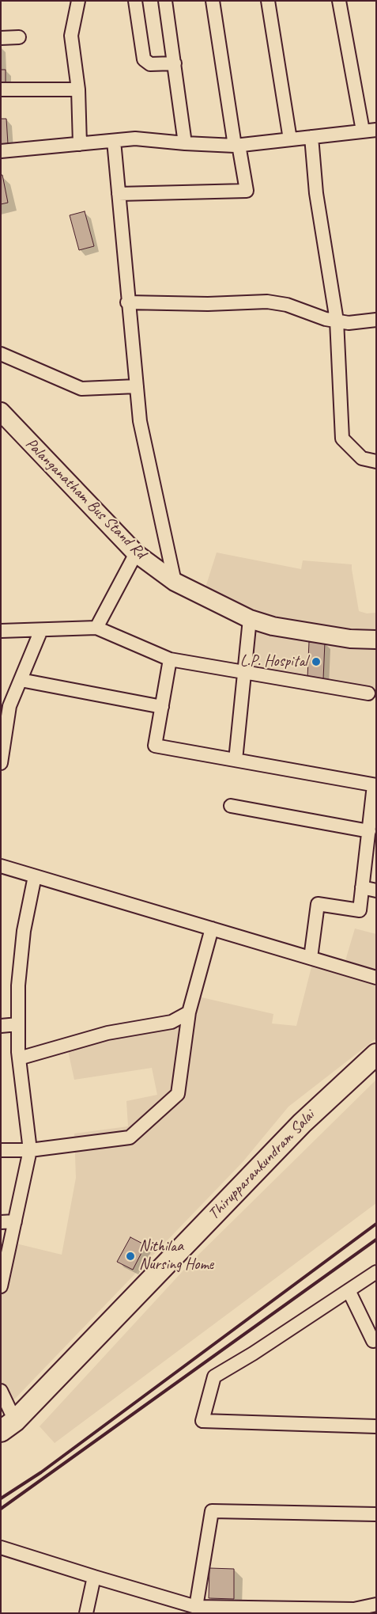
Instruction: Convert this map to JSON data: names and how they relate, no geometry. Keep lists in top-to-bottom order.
{
  "streets": {
    "main road": ["Thirupparankundram Salai"],
    "street": ["Palanganatham Bus Stand Rd"]
  },
  "places": ["L.P. Hospital", "Nithilaa Nursing Home"]
}
